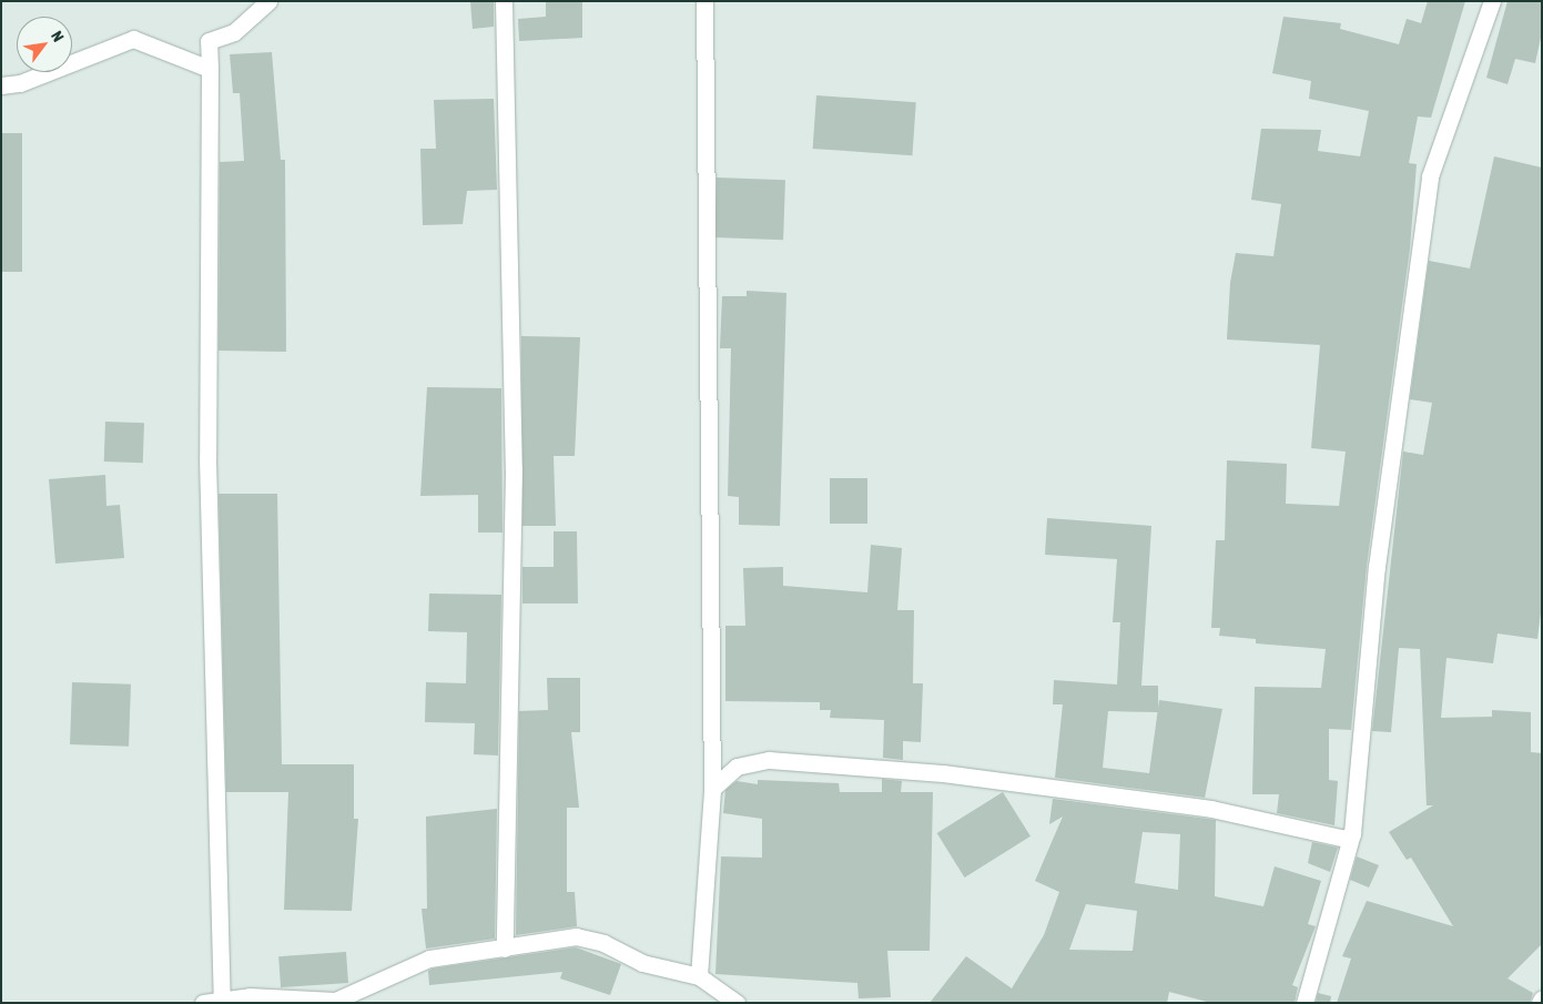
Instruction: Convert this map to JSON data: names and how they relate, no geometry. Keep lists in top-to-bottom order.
{
  "north": "top right"
}
